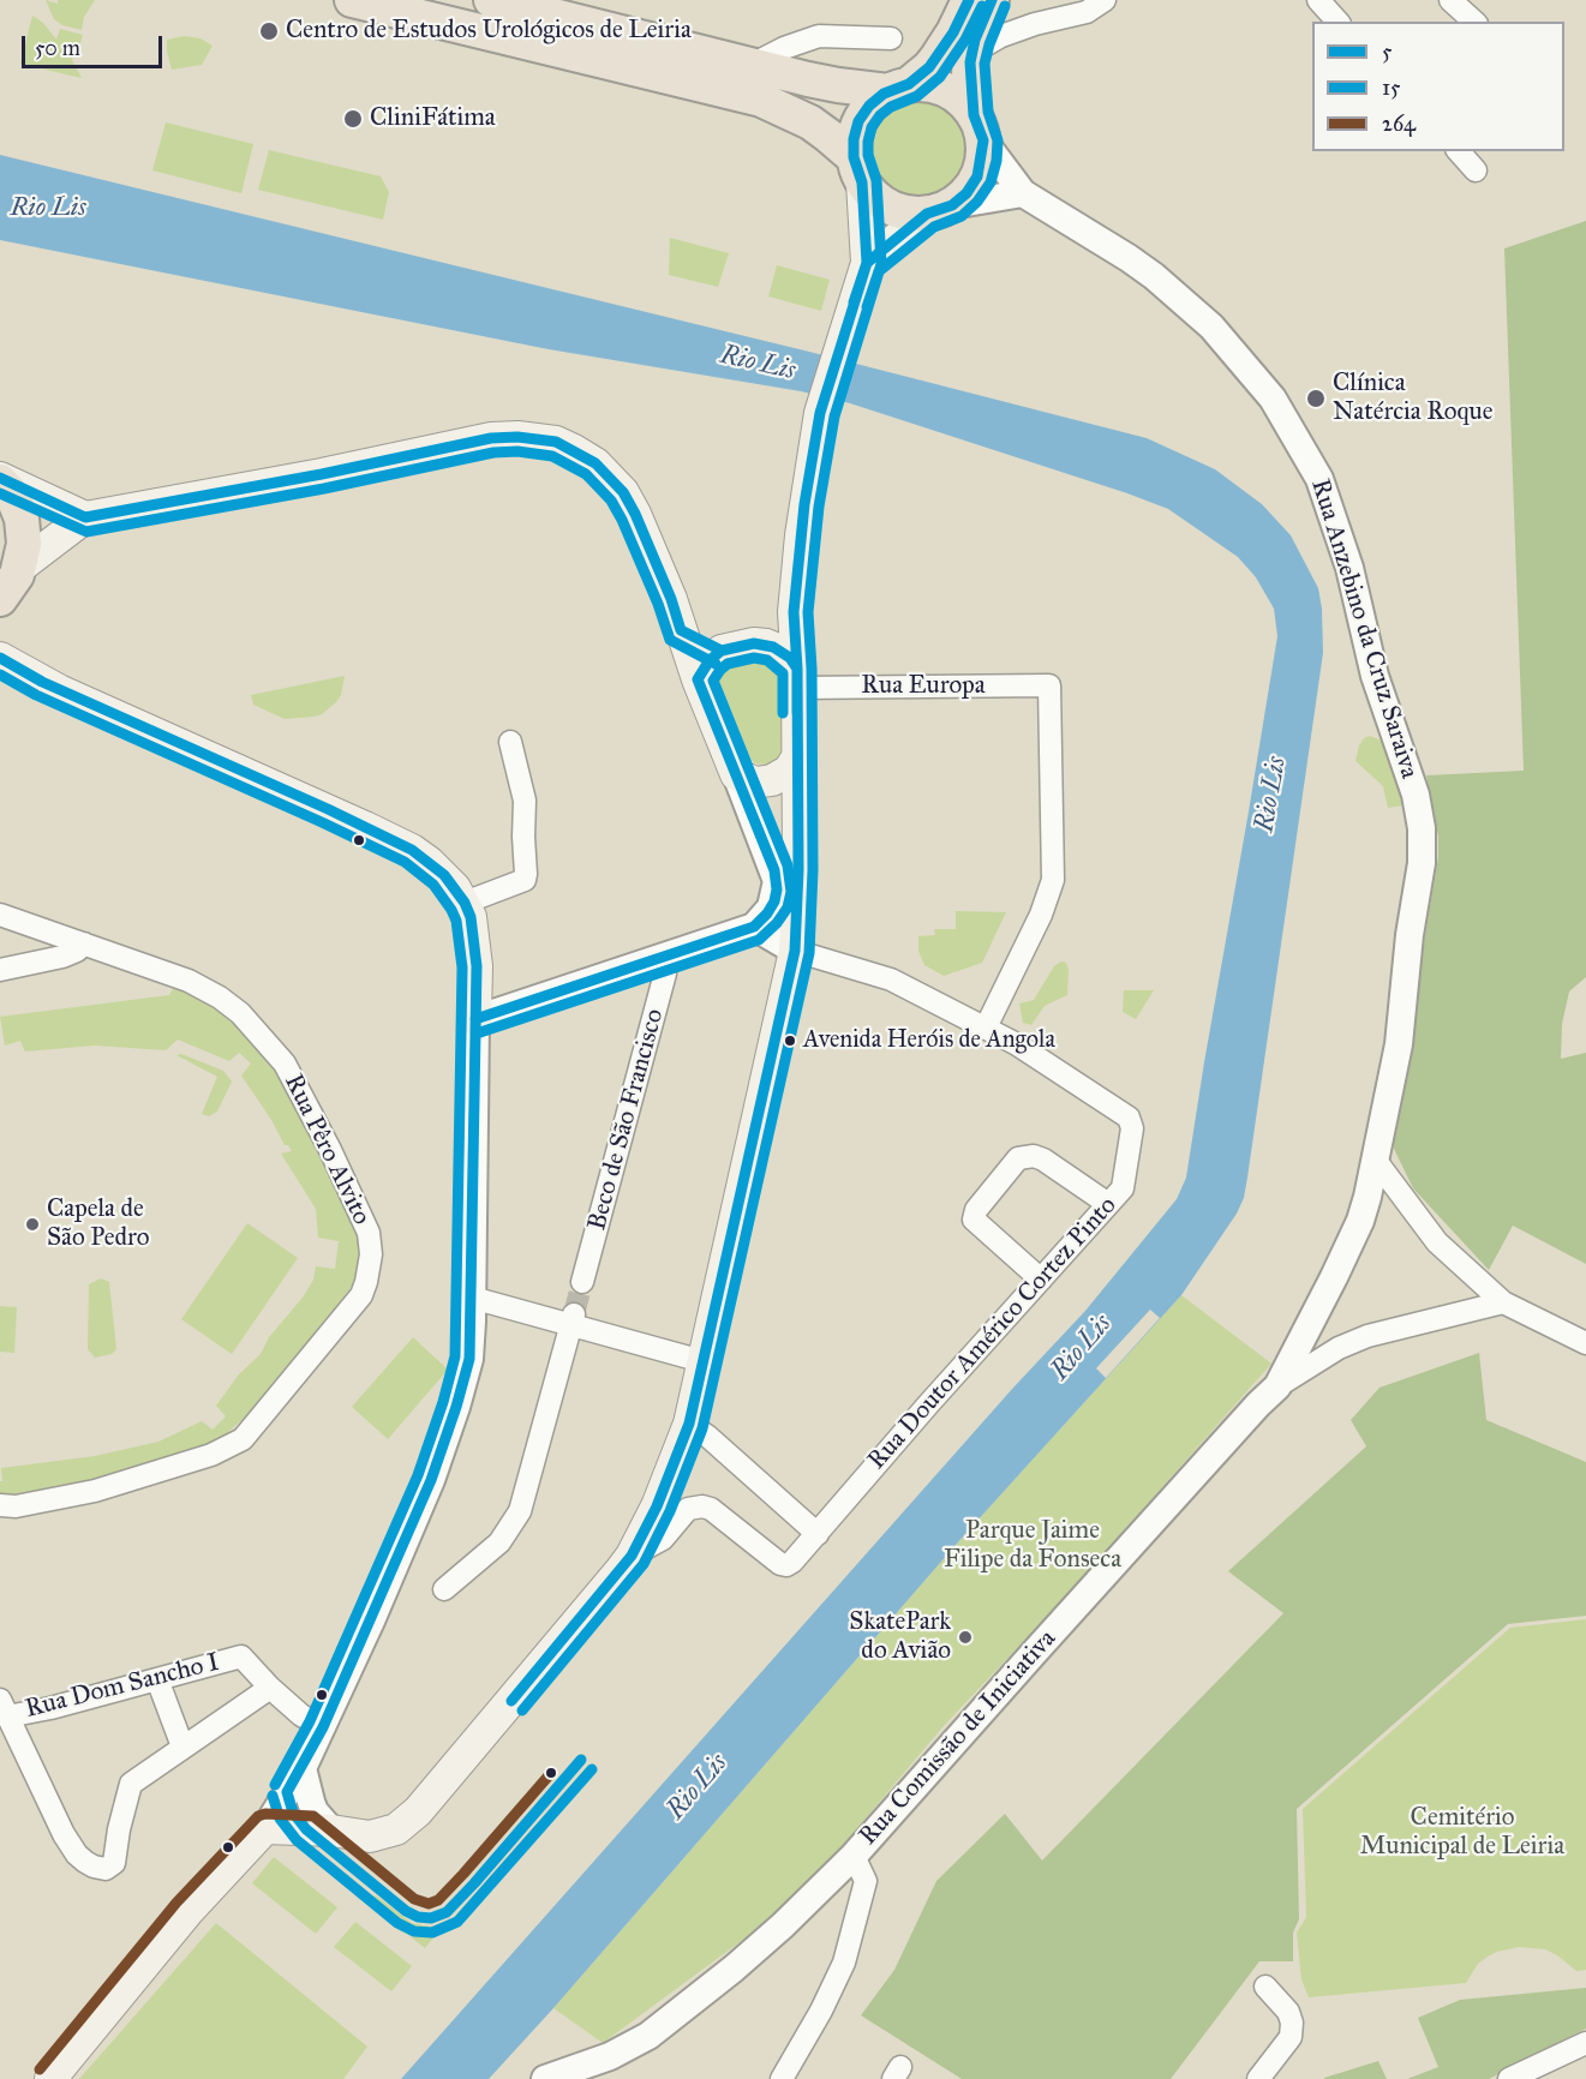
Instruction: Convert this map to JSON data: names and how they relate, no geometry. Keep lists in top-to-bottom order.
{
  "streets": {
    "street": [
      "Rua Anzebino da Cruz Saraiva",
      "Rua Europa",
      "Beco de São Francisco",
      "Rua Pêro Alvito",
      "Rua Doutor Américo Cortez Pinto",
      "Rua Dom Sancho I",
      "Rua Comissão de Iniciativa"
    ]
  },
  "crossings": [
    ["Rua Anzebino da Cruz Saraiva", "Rua Comissão de Iniciativa"],
    ["Rua Europa", "Rua Doutor Américo Cortez Pinto"]
  ],
  "water": ["Rio Lis"],
  "parks": ["Parque Jaime Filipe da Fonseca", "Cemitério Municipal de Leiria"],
  "places": [
    "Centro de Estudos Urológicos de Leiria",
    "CliniFátima",
    "Clínica Natércia Roque",
    "Avenida Heróis de Angola",
    "Capela de São Pedro",
    "SkatePark do Avião"
  ],
  "lines": ["transit line 5", "transit line 15", "transit line 264"],
  "legend": ["5", "15", "264"],
  "scale_bar": "50 m"
}
